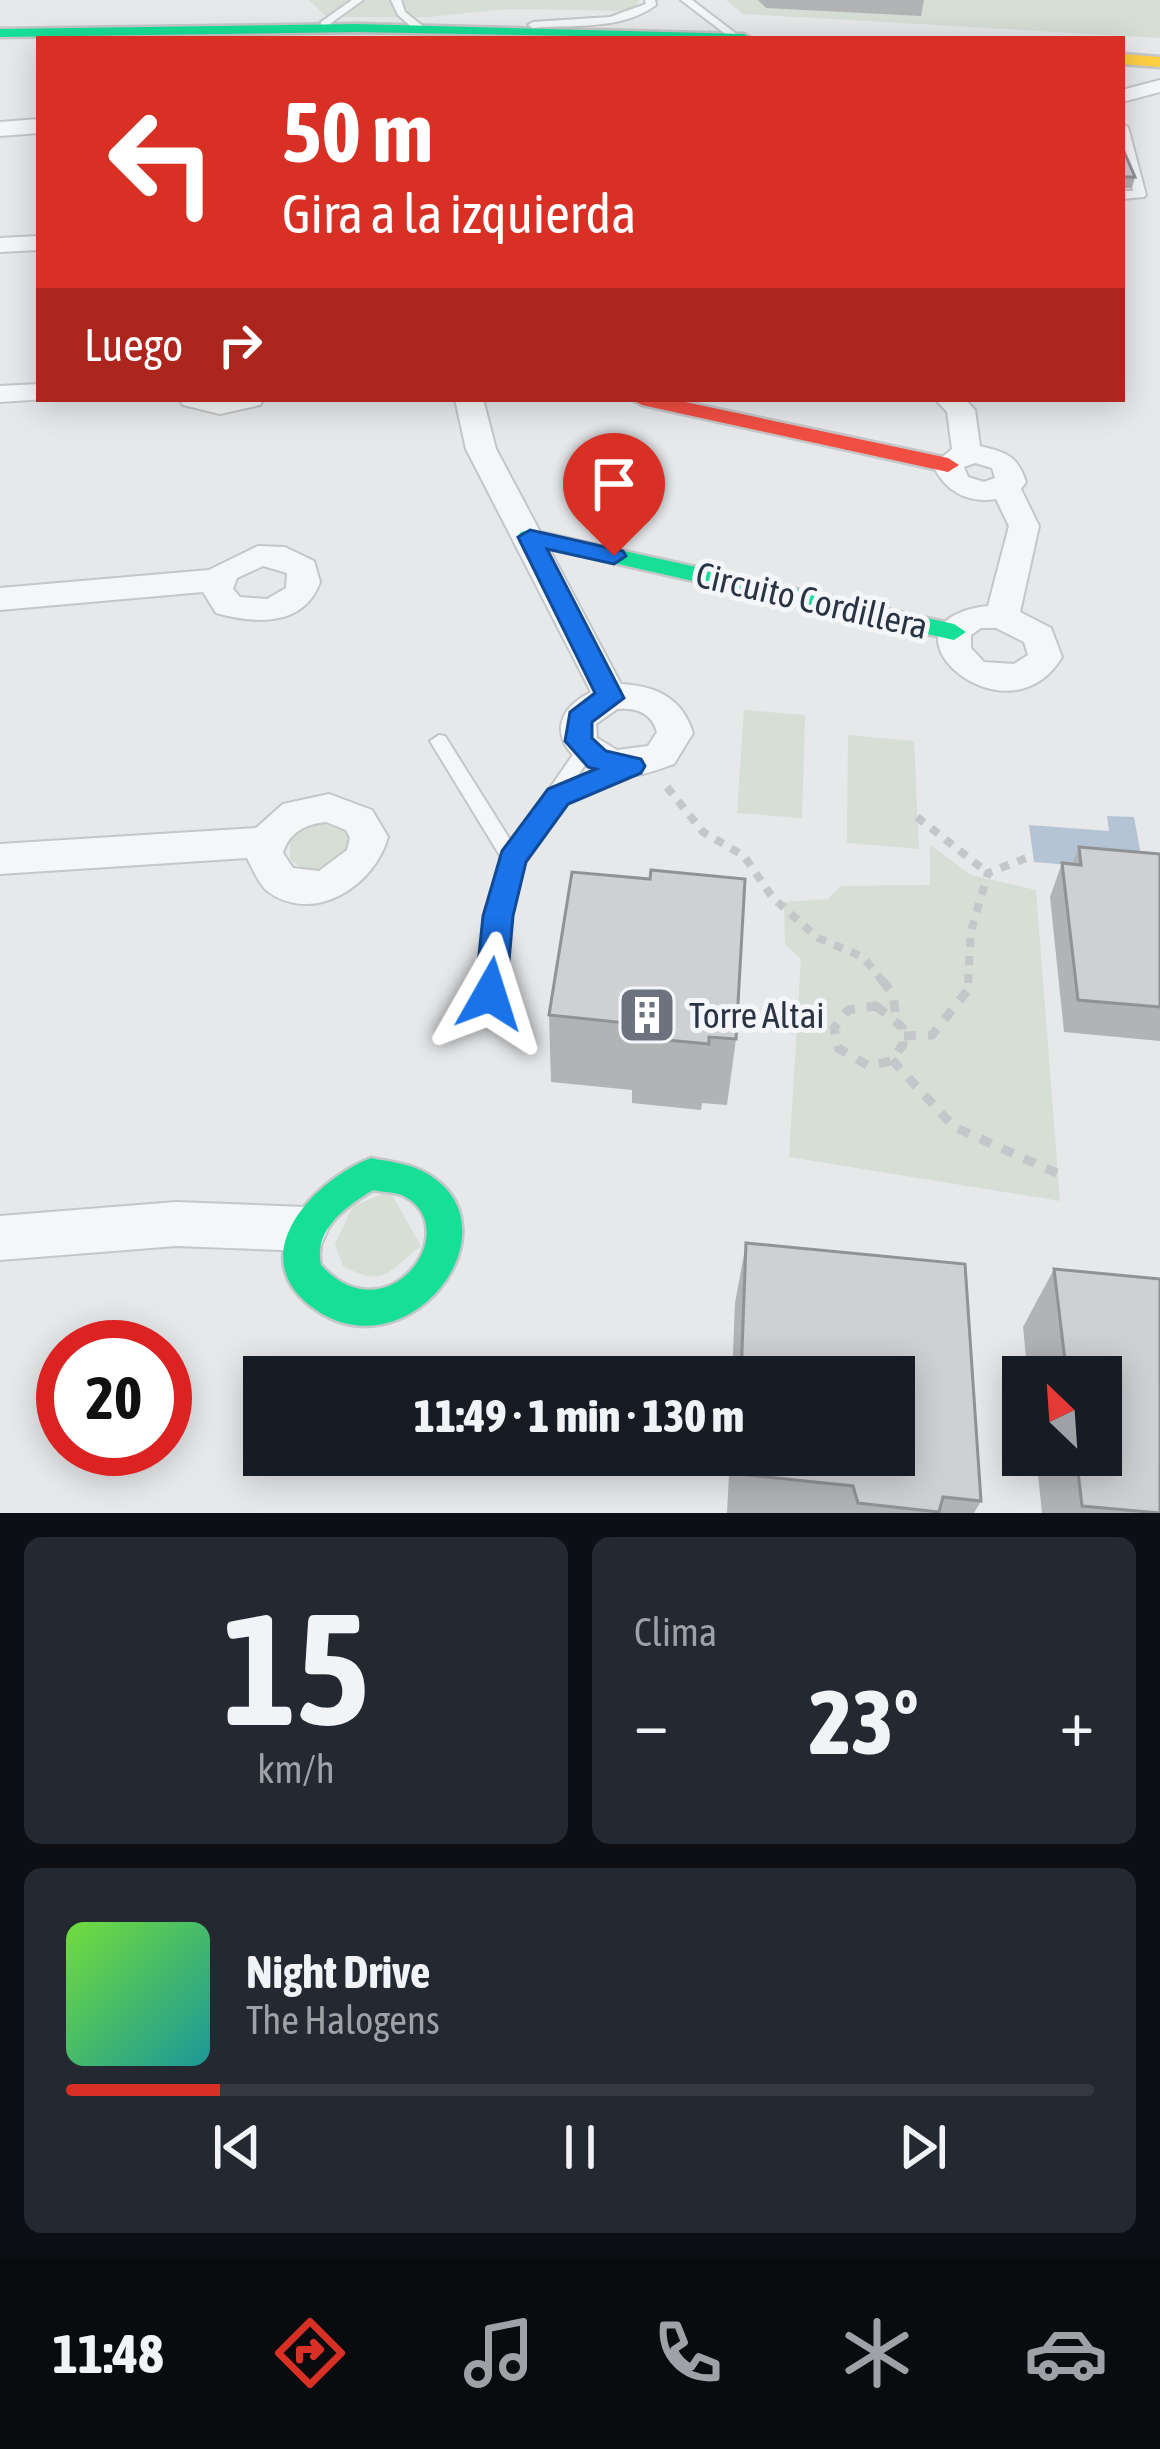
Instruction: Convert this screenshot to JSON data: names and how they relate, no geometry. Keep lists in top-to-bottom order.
{
  "streets": {
    "main road": ["Circuito Cordillera"]
  },
  "places": {
    "building": ["Torre Altai"]
  },
  "north": "top left",
  "page": {
    "turn": ["50 m", "Gira a la izquierda"],
    "then": "Luego",
    "limit": "20",
    "trip": "11:49 · 1 min · 130 m",
    "tile": [
      ["15", "km/h"],
      "Clima"
    ],
    "heat": ["−", "23°", "+"],
    "song": ["Night Drive", "The Halogens"],
    "tabs": "11:48"
  }
}
